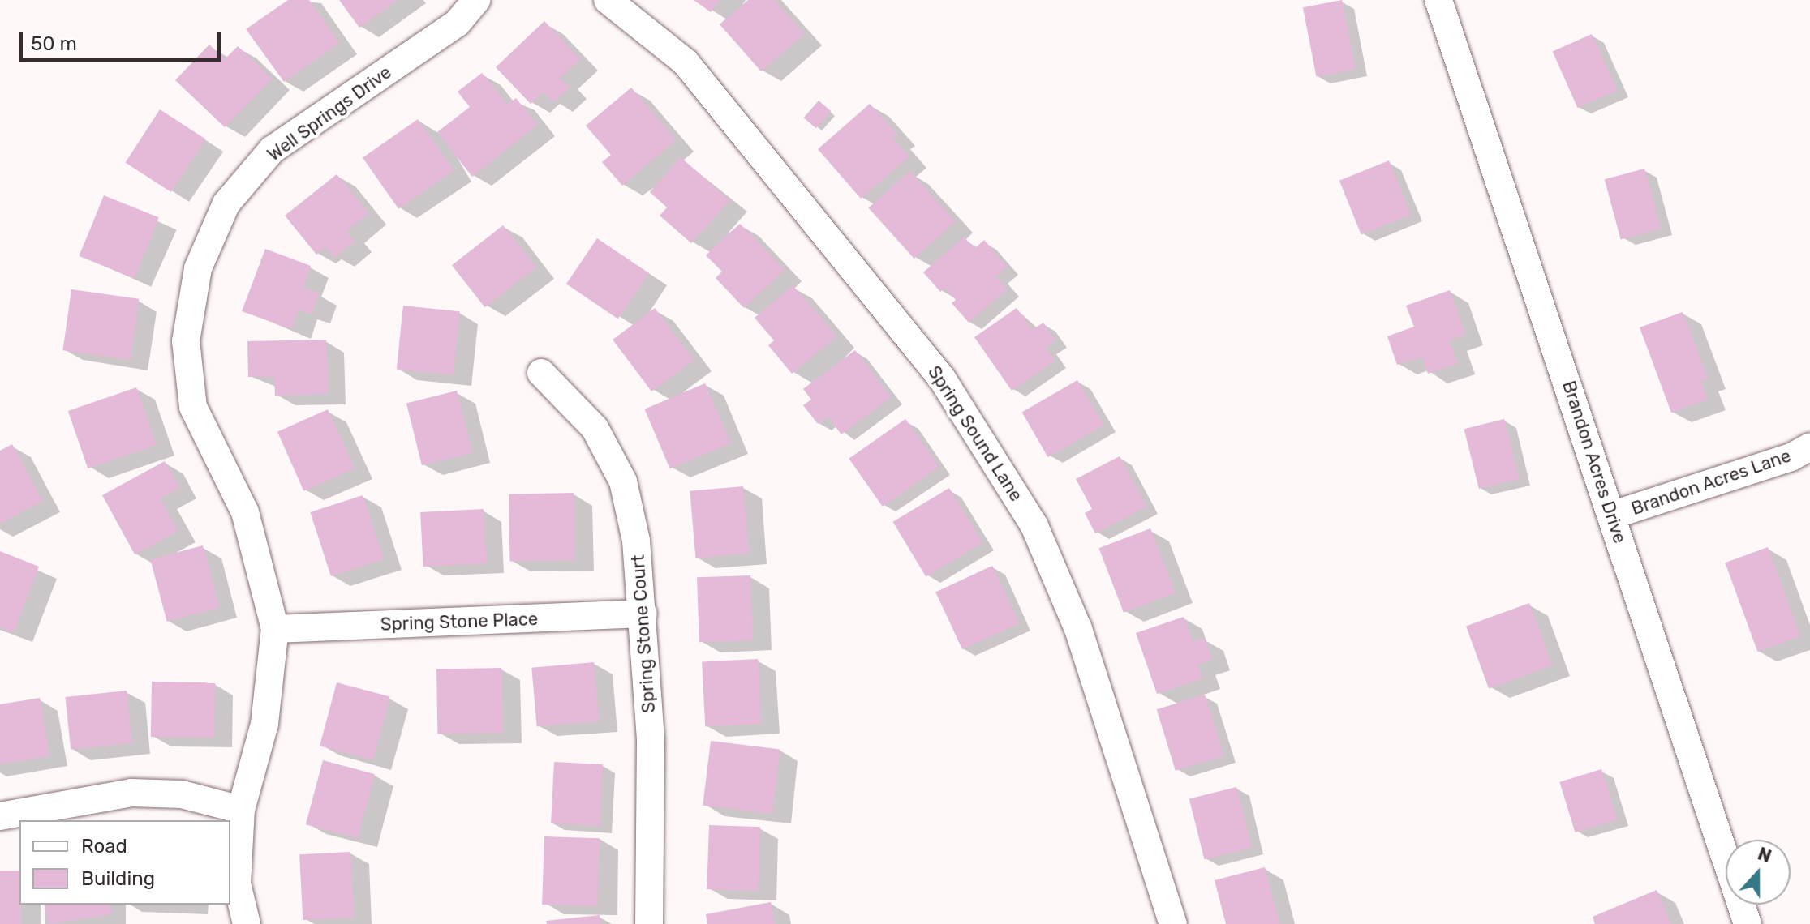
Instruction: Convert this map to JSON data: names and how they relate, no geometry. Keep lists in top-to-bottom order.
{
  "streets": {
    "street": [
      "Well Springs Drive",
      "Spring Sound Lane",
      "Brandon Acres Drive",
      "Brandon Acres Lane",
      "Spring Stone Place",
      "Spring Stone Court"
    ]
  },
  "crossings": [
    ["Well Springs Drive", "Spring Stone Place"],
    ["Brandon Acres Drive", "Brandon Acres Lane"],
    ["Spring Stone Place", "Spring Stone Court"]
  ],
  "legend": ["Road", "Building"],
  "scale_bar": "50 m",
  "north": "top"
}
